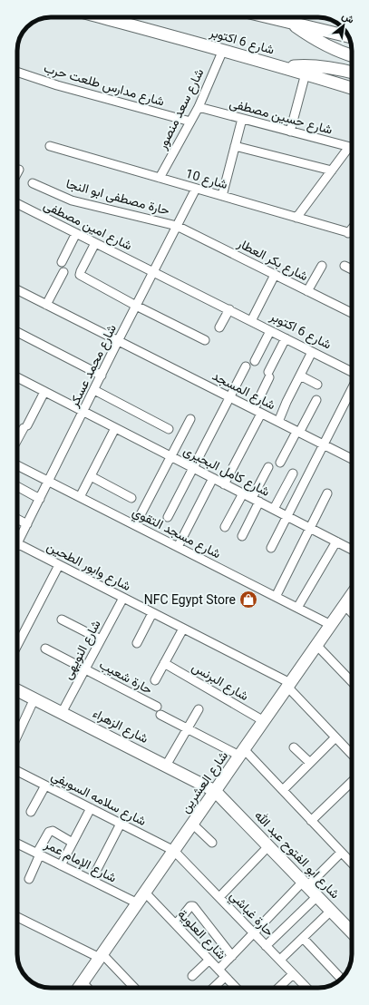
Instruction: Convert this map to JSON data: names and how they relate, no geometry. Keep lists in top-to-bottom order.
{
  "streets": {
    "main road": [
      "شارع 6 اكتوبر",
      "شارع الزهراء",
      "شارع العشرين",
      "شارع ابو الفتوح عبد الله"
    ],
    "street": [
      "شارع مدارس طلعت حرب",
      "شارع سعد منصور",
      "شارع حسين مصطفى",
      "شارع 10",
      "حارة مصطفى ابو النجا",
      "شارع امين مصطفى",
      "شارع بكر العطار",
      "شارع محمد عسكر",
      "شارع المسجد",
      "شارع كامل البحيرى",
      "شارع مسجد التقوي",
      "شارع وابور الطحين",
      "شارع النويهى",
      "حارة شعيب",
      "شارع البرنس",
      "شارع سلامه السويفي",
      "شارع الإمام عمر",
      "حارة غباشي",
      "شارع العلوية"
    ]
  },
  "crossings": [
    ["شارع 6 اكتوبر", "شارع سعد منصور"],
    ["شارع 6 اكتوبر", "شارع امين مصطفى"],
    ["شارع 6 اكتوبر", "شارع محمد عسكر"],
    ["شارع مدارس طلعت حرب", "شارع سعد منصور"],
    ["شارع سعد منصور", "شارع حسين مصطفى"],
    ["شارع سعد منصور", "شارع 10"],
    ["شارع 10", "شارع محمد عسكر"],
    ["حارة مصطفى ابو النجا", "شارع بكر العطار"],
    ["حارة مصطفى ابو النجا", "شارع محمد عسكر"],
    ["شارع امين مصطفى", "شارع محمد عسكر"],
    ["شارع بكر العطار", "شارع محمد عسكر"],
    ["شارع محمد عسكر", "شارع المسجد"],
    ["شارع محمد عسكر", "شارع كامل البحيرى"],
    ["شارع محمد عسكر", "شارع مسجد التقوي"],
    ["شارع مسجد التقوي", "شارع العشرين"],
    ["شارع وابور الطحين", "شارع النويهى"],
    ["شارع وابور الطحين", "شارع العشرين"],
    ["شارع النويهى", "حارة شعيب"],
    ["شارع النويهى", "شارع الزهراء"],
    ["شارع البرنس", "شارع العشرين"],
    ["شارع الزهراء", "شارع العشرين"],
    ["شارع الزهراء", "شارع ابو الفتوح عبد الله"],
    ["شارع العشرين", "شارع سلامه السويفي"],
    ["شارع العشرين", "شارع ابو الفتوح عبد الله"],
    ["شارع العشرين", "شارع الإمام عمر"],
    ["شارع العشرين", "حارة غباشي"],
    ["شارع العشرين", "شارع العلوية"],
    ["شارع سلامه السويفي", "حارة غباشي"]
  ],
  "places": {
    "shop": ["NFC Egypt Store"]
  },
  "north": "top right"
}
